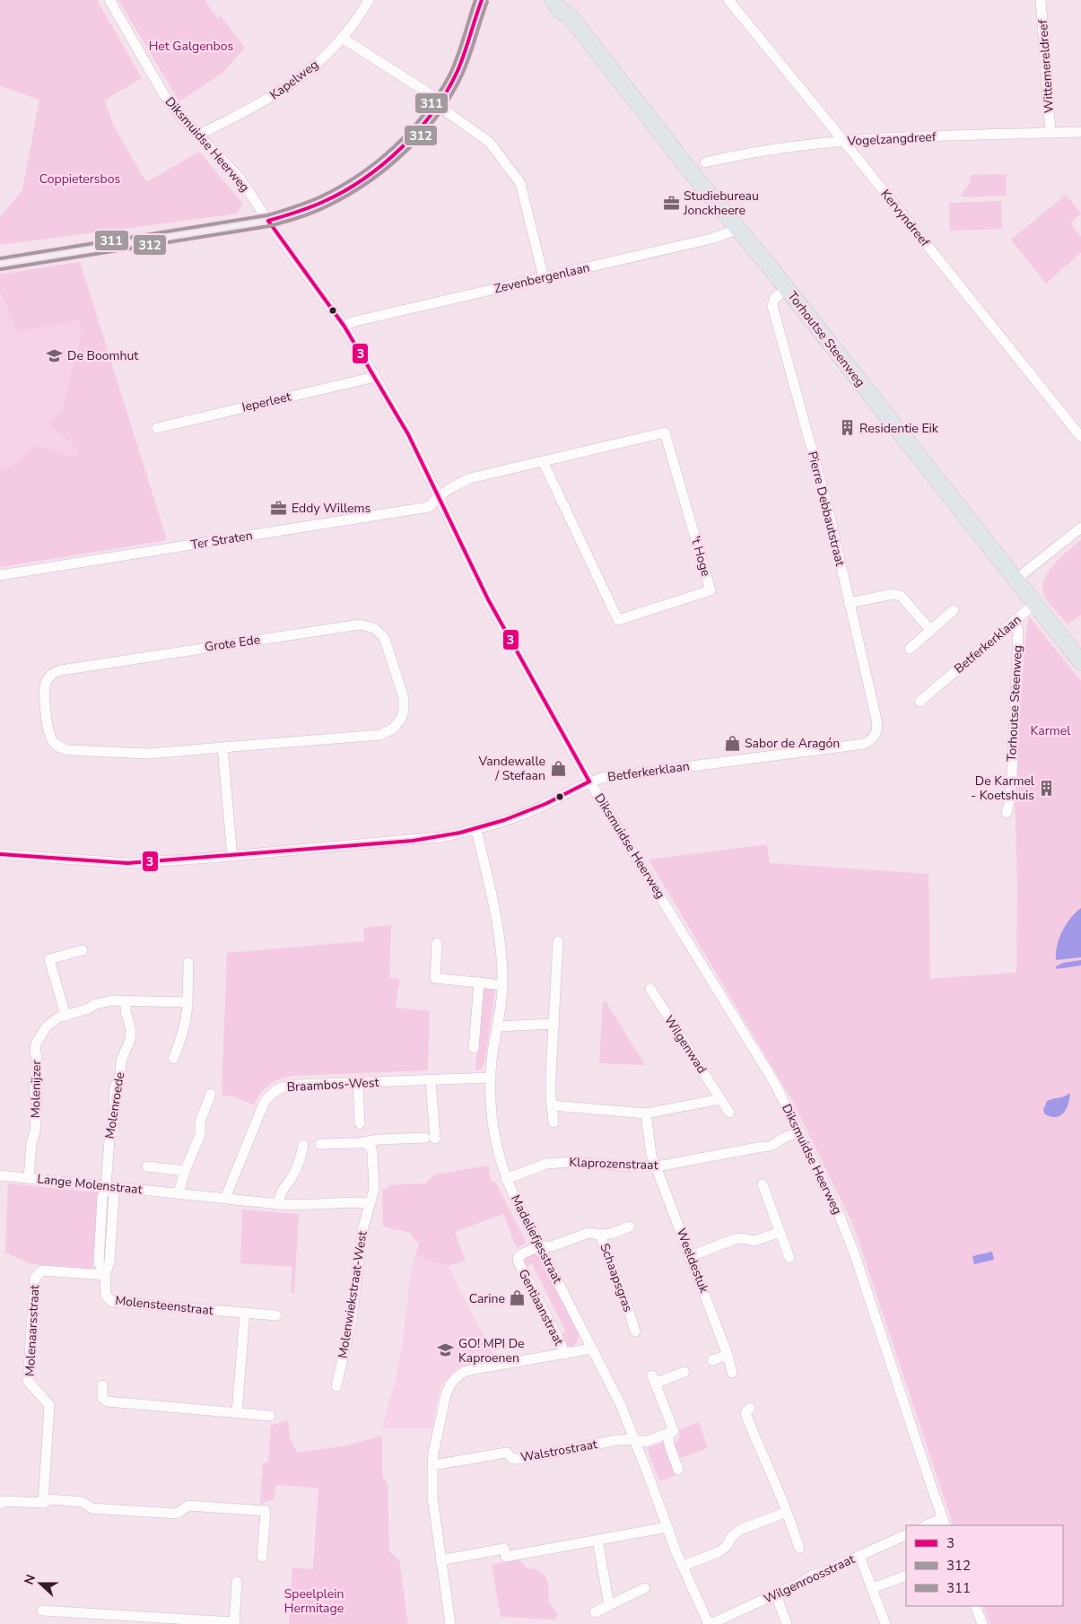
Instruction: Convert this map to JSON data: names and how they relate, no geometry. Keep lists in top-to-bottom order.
{
  "streets": {
    "main road": ["Torhoutse Steenweg"],
    "street": [
      "Wittemereldreef",
      "Kapelweg",
      "Vogelzangdreef",
      "Diksmuidse Heerweg",
      "Kervyndreef",
      "Zevenbergenlaan",
      "Ieperleet",
      "Pierre Debbautstraat",
      "Ter Straten",
      "'t Hoge",
      "Grote Ede",
      "Betferkerklaan",
      "Wilgenwad",
      "Braambos-West",
      "Molenijzer",
      "Molenroede",
      "Klaprozenstraat",
      "Lange Molenstraat",
      "Madeliefjesstraat",
      "Weeldestuk",
      "Schaapsgras",
      "Molenwiekstraat-West",
      "Molensteenstraat",
      "Gentiaanstraat",
      "Molenaarsstraat",
      "Walstrostraat",
      "Wilgenroosstraat"
    ]
  },
  "crossings": [
    ["Wittemereldreef", "Vogelzangdreef"],
    ["Kapelweg", "Diksmuidse Heerweg"],
    ["Vogelzangdreef", "Kervyndreef"],
    ["Diksmuidse Heerweg", "Zevenbergenlaan"],
    ["Diksmuidse Heerweg", "Ieperleet"],
    ["Diksmuidse Heerweg", "Ter Straten"],
    ["Diksmuidse Heerweg", "'t Hoge"],
    ["Diksmuidse Heerweg", "Betferkerklaan"],
    ["Diksmuidse Heerweg", "Klaprozenstraat"],
    ["Zevenbergenlaan", "Torhoutse Steenweg"],
    ["Torhoutse Steenweg", "Pierre Debbautstraat"],
    ["Torhoutse Steenweg", "Betferkerklaan"],
    ["Pierre Debbautstraat", "Betferkerklaan"],
    ["Ter Straten", "'t Hoge"],
    ["Betferkerklaan", "Madeliefjesstraat"],
    ["Braambos-West", "Lange Molenstraat"],
    ["Braambos-West", "Madeliefjesstraat"],
    ["Molenijzer", "Molenroede"],
    ["Molenijzer", "Lange Molenstraat"],
    ["Molenroede", "Lange Molenstraat"],
    ["Molenroede", "Molensteenstraat"],
    ["Klaprozenstraat", "Madeliefjesstraat"],
    ["Klaprozenstraat", "Weeldestuk"],
    ["Lange Molenstraat", "Molenwiekstraat-West"],
    ["Lange Molenstraat", "Molensteenstraat"],
    ["Madeliefjesstraat", "Schaapsgras"],
    ["Madeliefjesstraat", "Gentiaanstraat"],
    ["Madeliefjesstraat", "Walstrostraat"],
    ["Madeliefjesstraat", "Wilgenroosstraat"],
    ["Schaapsgras", "Gentiaanstraat"],
    ["Molensteenstraat", "Molenaarsstraat"]
  ],
  "parks": [
    "Het Galgenbos",
    "Coppietersbos",
    "Karmel",
    "Speelplein Hermitage"
  ],
  "places": {
    "office": ["Studiebureau Jonckheere", "Eddy Willems"],
    "school or university": ["De Boomhut", "GO! MPI De Kaproenen"],
    "building": ["Residentie Eik", "De Karmel - Koetshuis"],
    "shop": ["Sabor de Aragón", "Vandewalle / Stefaan", "Carine"]
  },
  "lines": ["transit line 3", "transit line 311", "transit line 312"],
  "legend": ["3", "312", "311"],
  "north": "left"
}
